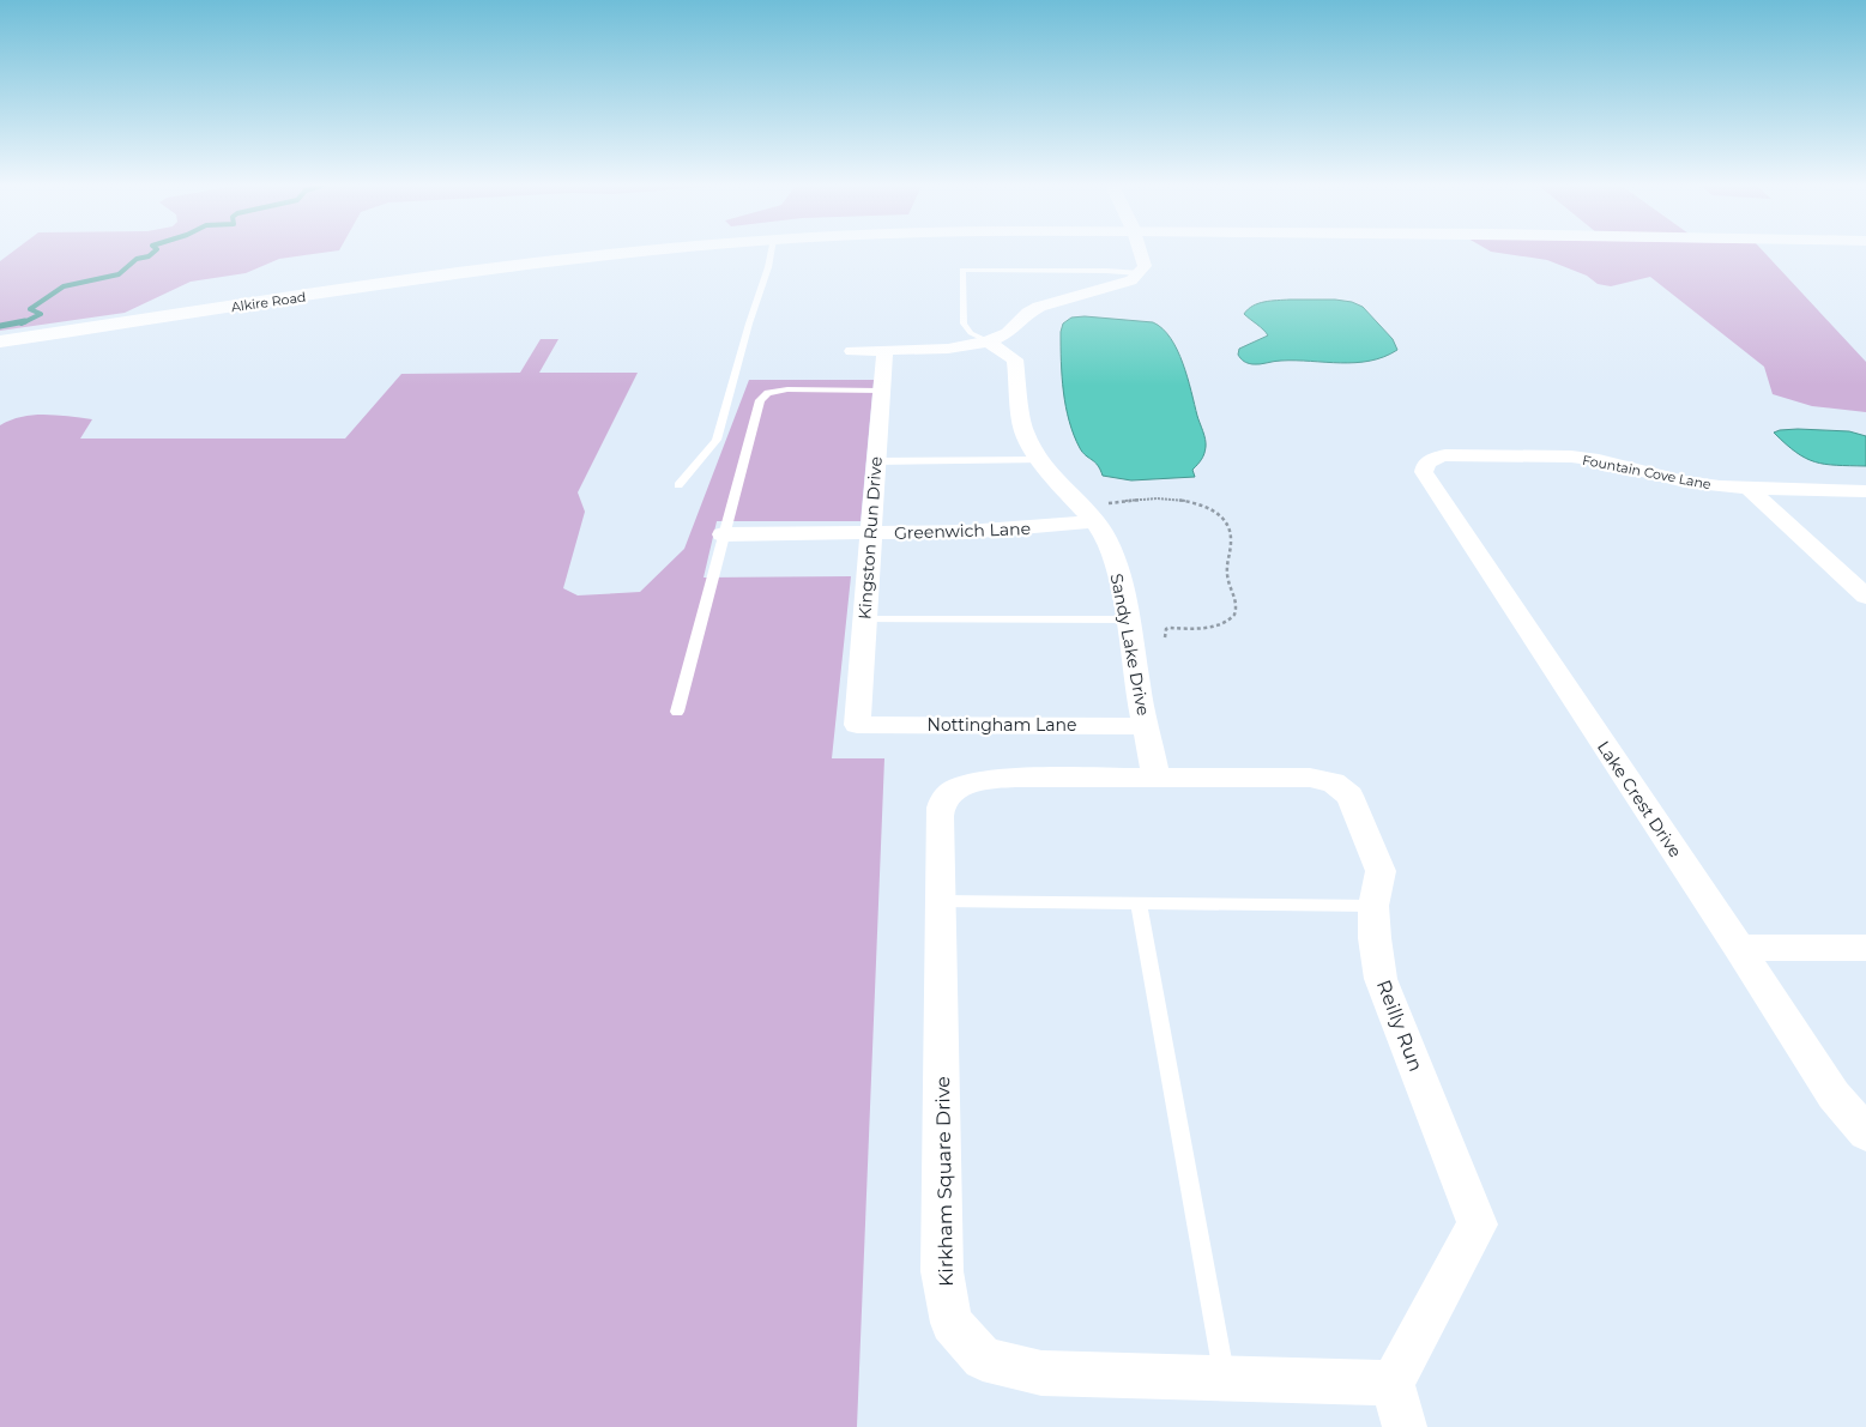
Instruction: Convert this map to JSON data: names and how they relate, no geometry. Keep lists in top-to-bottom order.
{
  "streets": {
    "main road": ["Alkire Road"],
    "street": [
      "Fountain Cove Lane",
      "Greenwich Lane",
      "Kingston Run Drive",
      "Sandy Lake Drive",
      "Nottingham Lane",
      "Lake Crest Drive",
      "Reilly Run",
      "Kirkham Square Drive"
    ]
  },
  "crossings": [
    ["Fountain Cove Lane", "Lake Crest Drive"],
    ["Greenwich Lane", "Kingston Run Drive"],
    ["Greenwich Lane", "Sandy Lake Drive"],
    ["Kingston Run Drive", "Nottingham Lane"],
    ["Sandy Lake Drive", "Nottingham Lane"],
    ["Sandy Lake Drive", "Reilly Run"],
    ["Sandy Lake Drive", "Kirkham Square Drive"],
    ["Reilly Run", "Kirkham Square Drive"]
  ]
}
